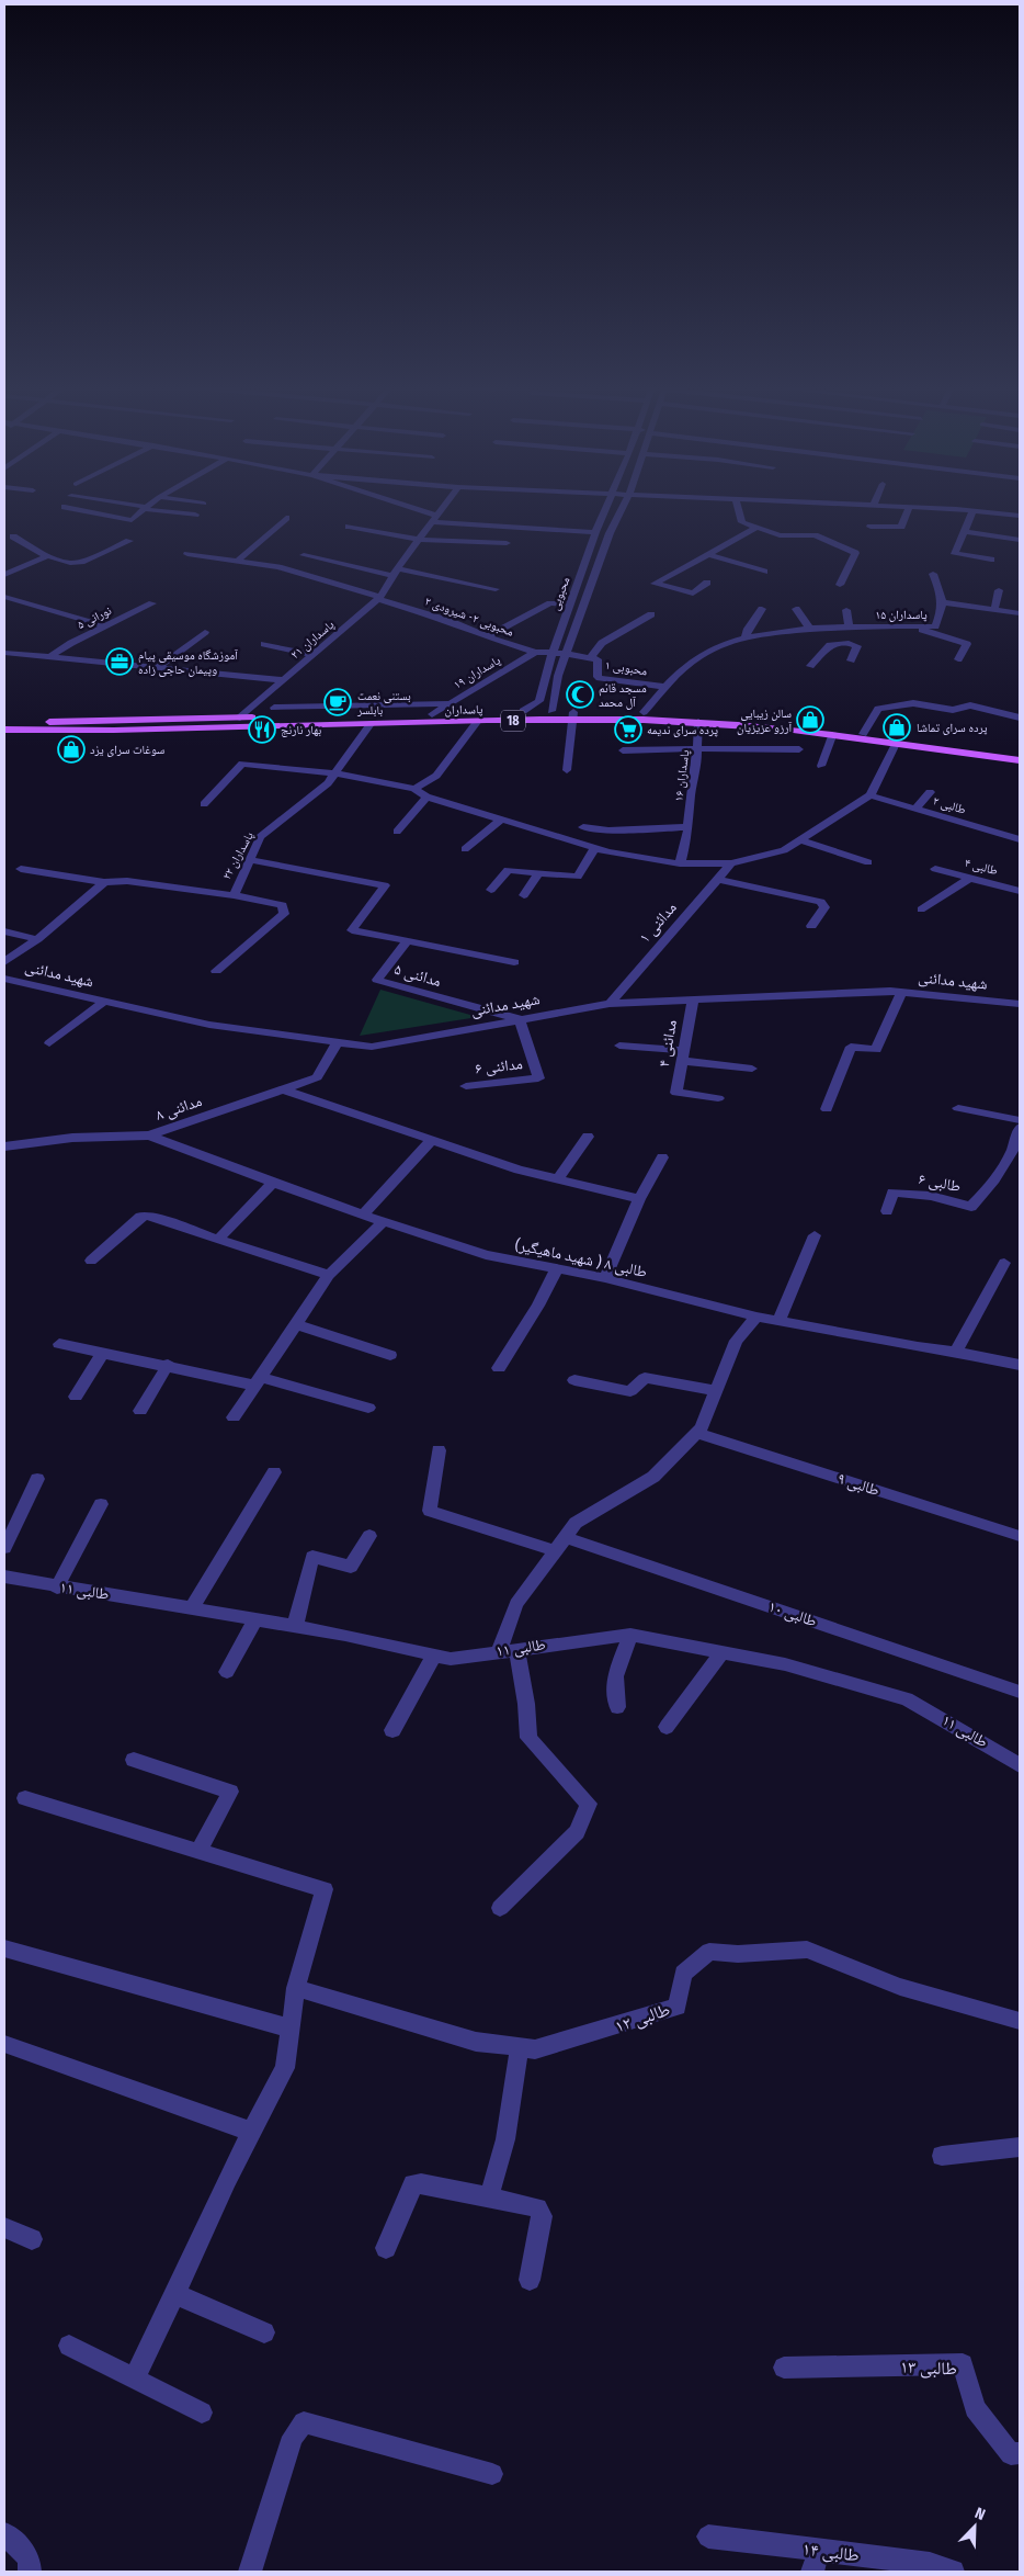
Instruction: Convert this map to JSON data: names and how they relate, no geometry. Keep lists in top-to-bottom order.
{
  "streets": {
    "main road": ["پاسداران", "18"],
    "street": [
      "محبوبی",
      "پاسداران ۱۵",
      "محبوبی ۲- شیرودی ۲",
      "نورانی ۵",
      "پاسداران ۲۱",
      "محبوبی ۱",
      "پاسداران ۱۹",
      "پاسداران ۱۶",
      "طالبی ۲",
      "پاسداران ۲۲",
      "طالبی ۴",
      "مدائنی ۱",
      "شهید مدائنی",
      "مدائنی ۵",
      "مدائنی ۴",
      "مدائنی ۶",
      "مدائنی ۸",
      "طالبی ۶",
      "طالبی ۸ ( شهید ماهیگیر)",
      "طالبی ۹",
      "طالبی ۱۱",
      "طالبی ۱۰",
      "طالبی ۱۲",
      "طالبی ۱۳",
      "طالبی ۱۴"
    ]
  },
  "crossings": [
    ["محبوبی", "محبوبی ۲- شیرودی ۲"],
    ["محبوبی", "محبوبی ۱"],
    ["محبوبی", "پاسداران"],
    ["محبوبی ۲- شیرودی ۲", "پاسداران ۲۱"],
    ["محبوبی ۲- شیرودی ۲", "محبوبی ۱"],
    ["محبوبی ۲- شیرودی ۲", "پاسداران ۱۹"],
    ["پاسداران ۲۱", "پاسداران"],
    ["پاسداران ۱۹", "پاسداران"],
    ["پاسداران", "پاسداران ۱۶"],
    ["پاسداران", "پاسداران ۲۲"],
    ["پاسداران ۲۲", "مدائنی ۵"],
    ["مدائنی ۱", "شهید مدائنی"],
    ["شهید مدائنی", "مدائنی ۵"],
    ["شهید مدائنی", "مدائنی ۴"],
    ["شهید مدائنی", "مدائنی ۶"],
    ["شهید مدائنی", "مدائنی ۸"],
    ["مدائنی ۵", "مدائنی ۶"],
    ["مدائنی ۸", "طالبی ۸ ( شهید ماهیگیر)"]
  ],
  "places": {
    "office": ["آموزشگاه موسیقی پیام وپیمان حاجی زاده"],
    "mosque": ["مسجد قائم آل محمد"],
    "cafe": ["بستنی نعمت بابلسر"],
    "shop": ["سالن زیبایی آرزو عزیزیان", "پرده سرای تماشا", "سوغات سرای یزد"],
    "restaurant": ["بهار نارنج"],
    "supermarket": ["پرده سرای ندیمه"]
  },
  "north": "top right"
}
